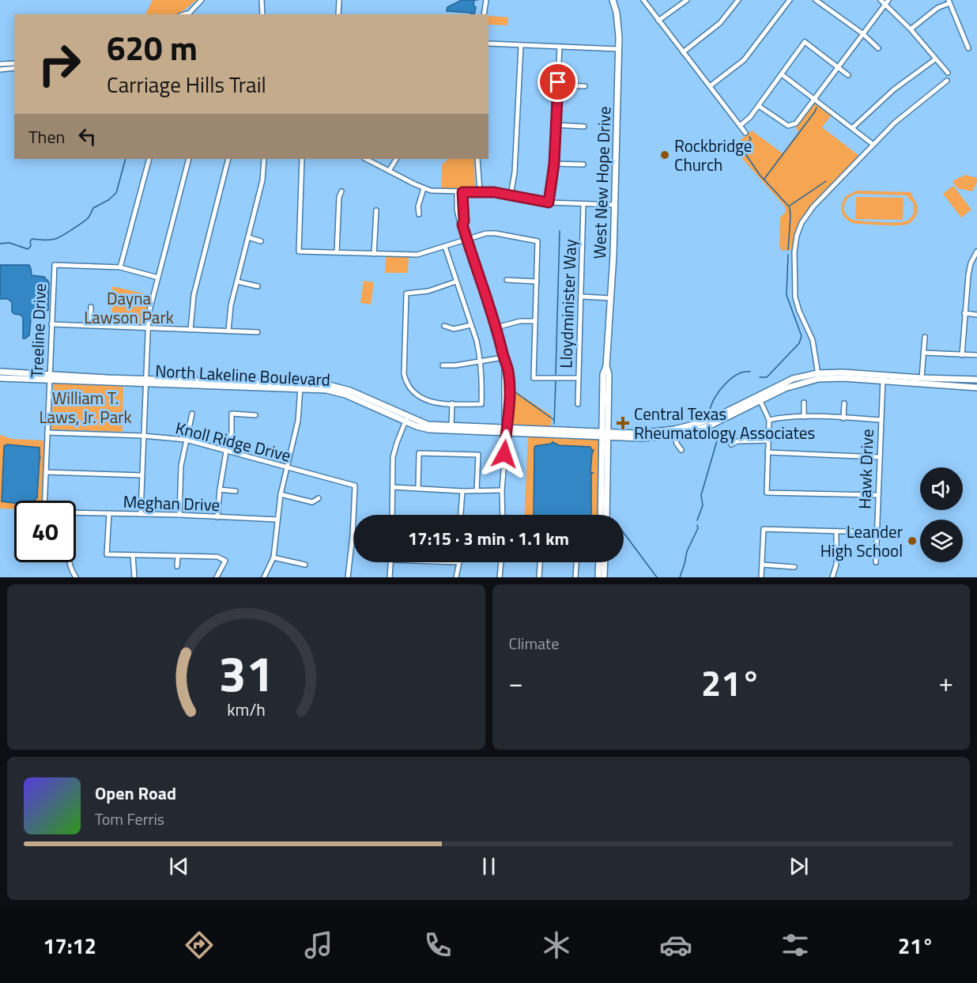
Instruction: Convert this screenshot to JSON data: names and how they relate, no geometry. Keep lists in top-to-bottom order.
{
  "streets": {
    "main road": ["West New Hope Drive", "North Lakeline Boulevard"],
    "street": [
      "Lloydminister Way",
      "Treeline Drive",
      "Knoll Ridge Drive",
      "Hawk Drive",
      "Meghan Drive"
    ]
  },
  "crossings": [
    ["West New Hope Drive", "North Lakeline Boulevard"],
    ["Treeline Drive", "North Lakeline Boulevard"],
    ["Treeline Drive", "Knoll Ridge Drive"],
    ["North Lakeline Boulevard", "Hawk Drive"]
  ],
  "parks": ["Dayna Lawson Park", "William T. Laws, Jr. Park"],
  "places": {
    "other": ["Rockbridge Church", "Leander High School"],
    "health": ["Central Texas Rheumatology Associates"]
  },
  "page": {
    "turn": ["620 m", "Carriage Hills Trail"],
    "then": "Then",
    "limit": "40",
    "trip": "17:15 · 3 min · 1.1 km",
    "tile": "Climate",
    "heat": ["−", "21°", "+"],
    "song": ["Open Road", "Tom Ferris"],
    "tabs": ["17:12", "21°"],
    "gauge": ["31", "km/h"]
  }
}
